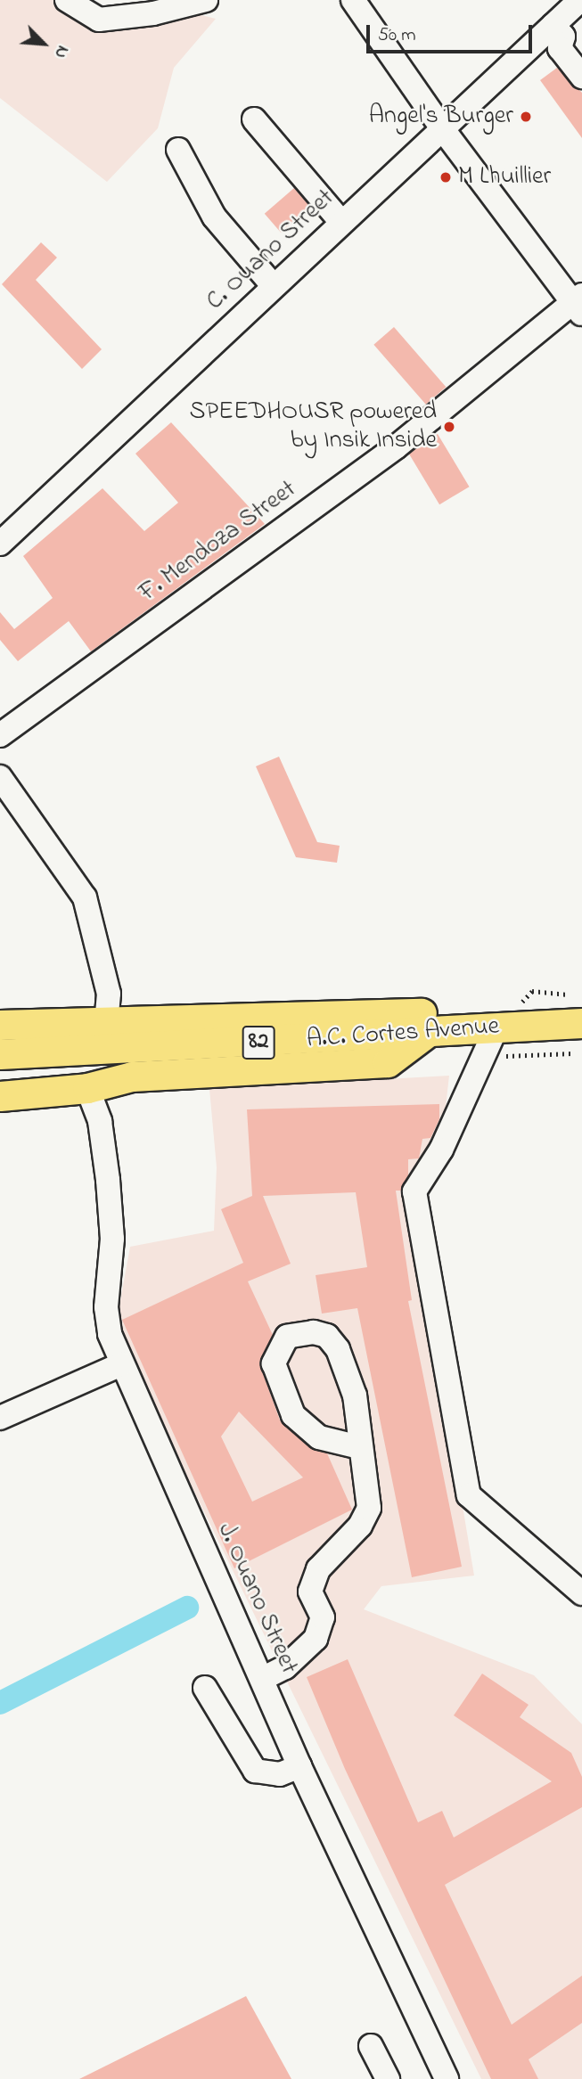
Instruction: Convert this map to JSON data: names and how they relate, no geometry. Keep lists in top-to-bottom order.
{
  "streets": {
    "main road": ["A.C. Cortes Avenue", "82"],
    "street": ["C. Ouano Street", "F. Mendoza Street", "J. Ouano Street"]
  },
  "places": ["Angel's Burger", "M Lhuillier", "SPEEDHOUSR powered by Insik Inside"],
  "scale_bar": "50 m",
  "north": "bottom right"
}
